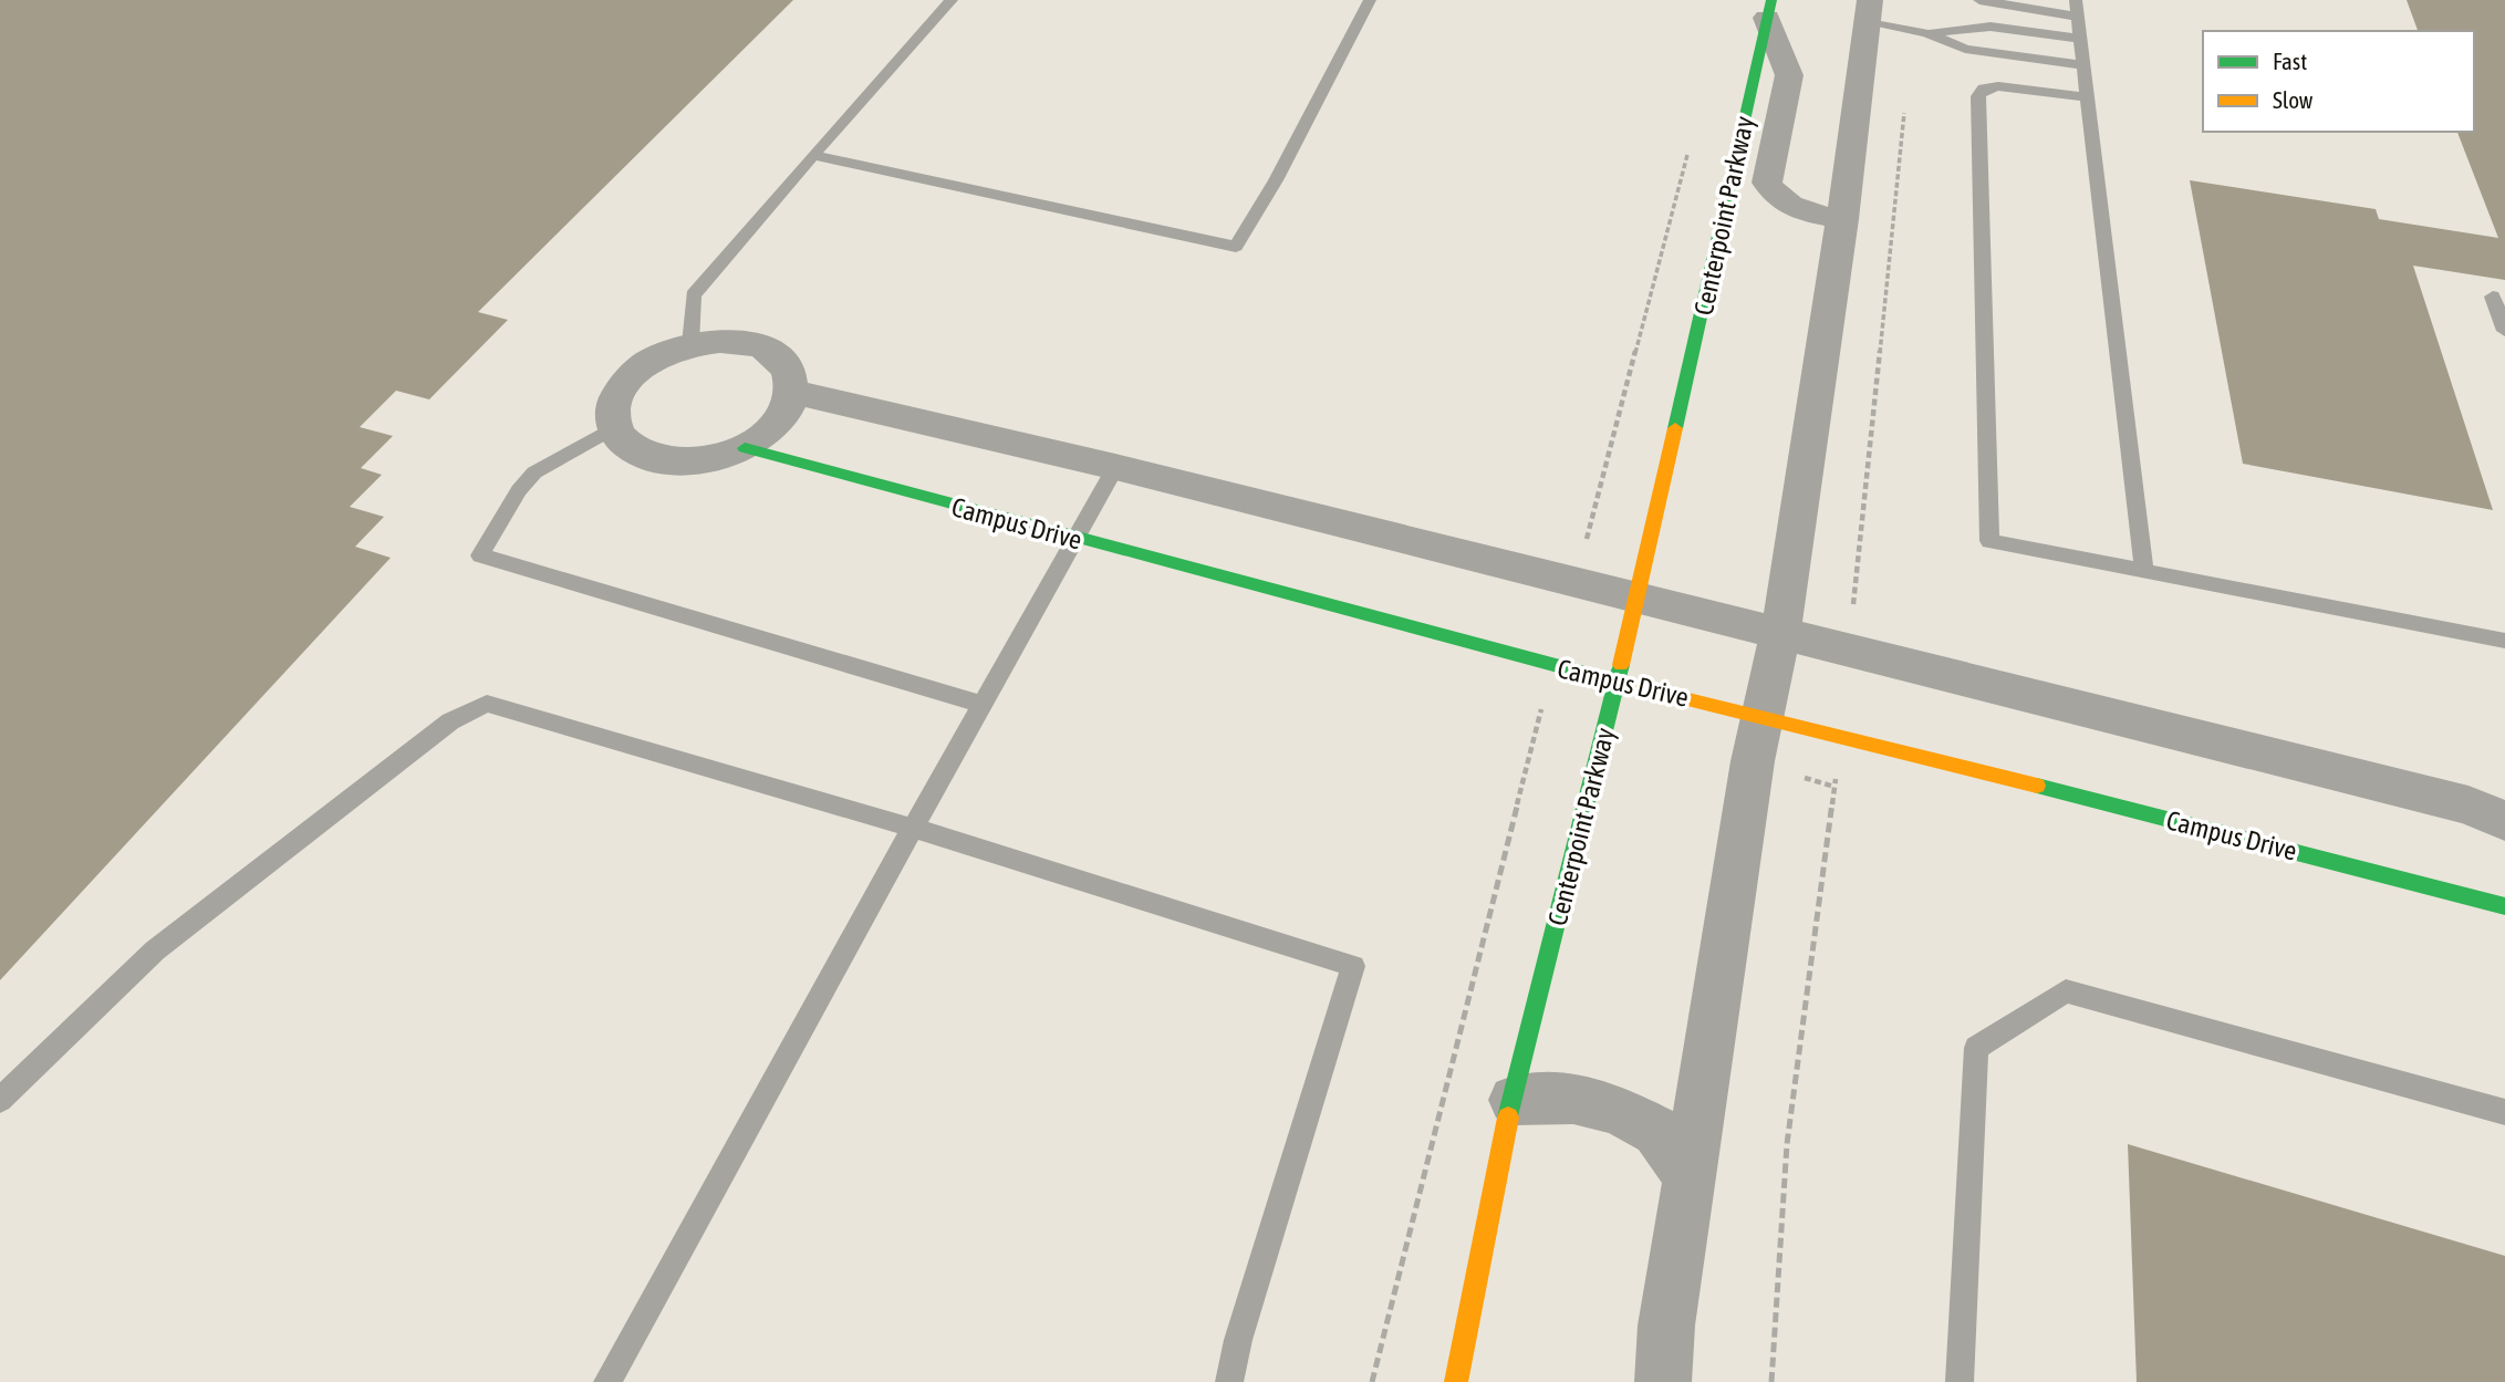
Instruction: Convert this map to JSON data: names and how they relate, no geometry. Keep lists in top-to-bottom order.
{
  "streets": {
    "street": ["Centerpoint Parkway", "Campus Drive"]
  },
  "crossings": [
    ["Centerpoint Parkway", "Campus Drive"]
  ],
  "legend": ["Fast", "Slow"]
}
